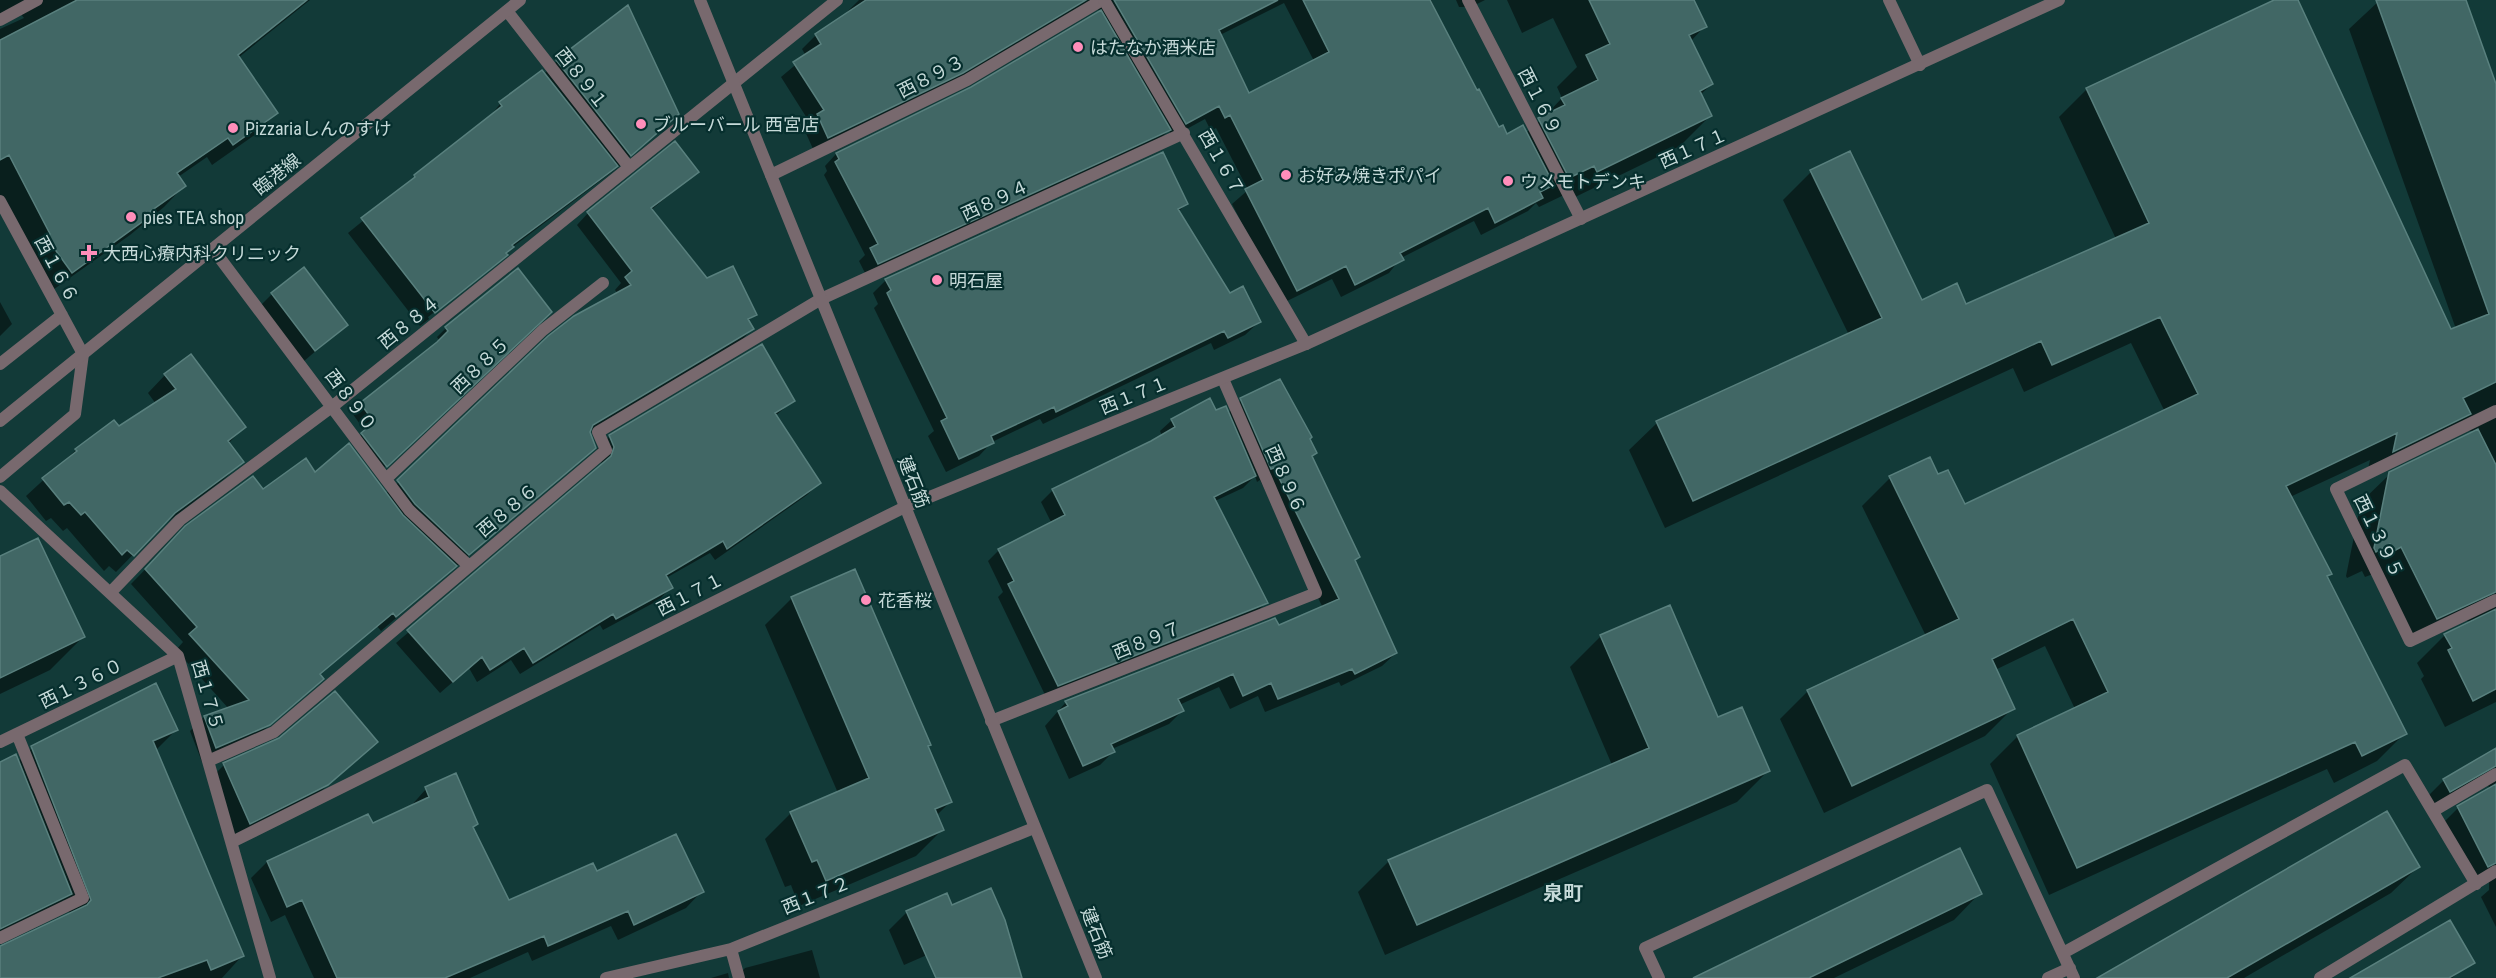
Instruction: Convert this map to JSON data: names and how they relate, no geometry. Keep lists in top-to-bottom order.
{
  "streets": {
    "street": [
      "西８９３",
      "西８９１",
      "西１６９",
      "西１７１",
      "西１６７",
      "臨港線",
      "西８９４",
      "西１６６",
      "西８８４",
      "西８８５",
      "西８９０",
      "西８９６",
      "建石筋",
      "西８８６",
      "西１３９５",
      "西８９７",
      "西１３６０",
      "西１７５",
      "西１７２"
    ]
  },
  "crossings": [
    ["西８９３", "西１６７"],
    ["西８９３", "建石筋"],
    ["西８９１", "臨港線"],
    ["西８９１", "西８８４"],
    ["西１６９", "西１７１"],
    ["西１７１", "西１６７"],
    ["西１７１", "西８９６"],
    ["西１７１", "建石筋"],
    ["西１７１", "西１７５"],
    ["西１６７", "西８９４"],
    ["臨港線", "西１６６"],
    ["臨港線", "西８９０"],
    ["西８９４", "建石筋"],
    ["西８９４", "西８８６"],
    ["西８８４", "西８９０"],
    ["西８８４", "建石筋"],
    ["西８８４", "西１７５"],
    ["西８８５", "西８９０"],
    ["西８９０", "西８８６"],
    ["西８９６", "西８９７"],
    ["建石筋", "西８８６"],
    ["建石筋", "西８９７"],
    ["建石筋", "西１７２"],
    ["西８８６", "西１７５"],
    ["西１３６０", "西１７５"]
  ],
  "districts": ["泉町"],
  "places": {
    "other": [
      "はたなか酒米店",
      "ブルーバール 西宮店",
      "Pizzariaしんのすけ",
      "お好み焼きポパイ",
      "ウメモトデンキ",
      "pies TEA shop",
      "明石屋",
      "花香桜"
    ],
    "health": ["大西心療内科クリニック"]
  }
}
